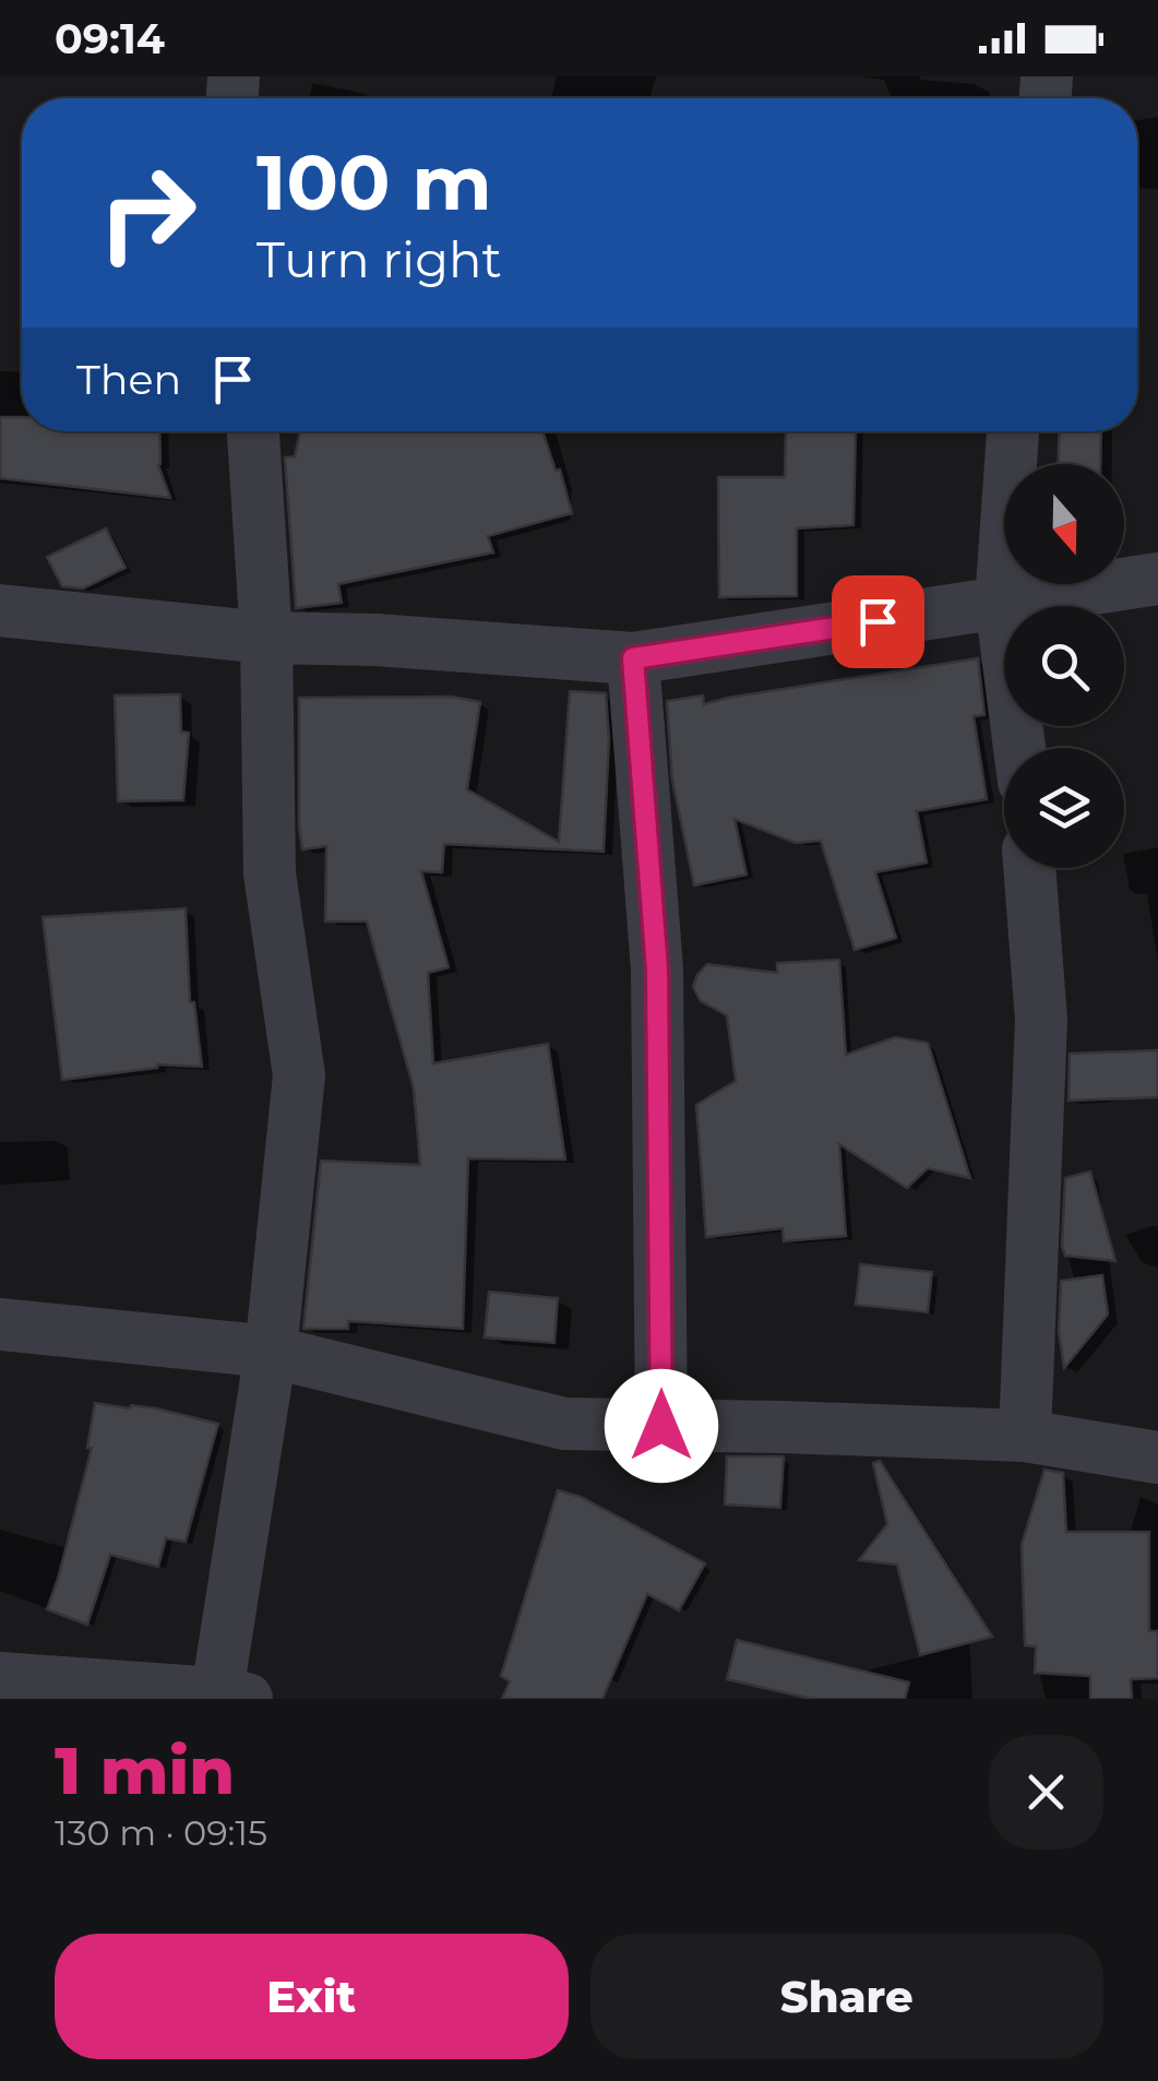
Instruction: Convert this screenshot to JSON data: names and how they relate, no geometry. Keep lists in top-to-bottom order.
{
  "north": "bottom",
  "page": {
    "status": "09:14",
    "turn": ["100 m", "Turn right"],
    "then": "Then",
    "heading": ["1 min", "130 m · 09:15"],
    "buttons": ["Exit", "Share"]
  }
}
